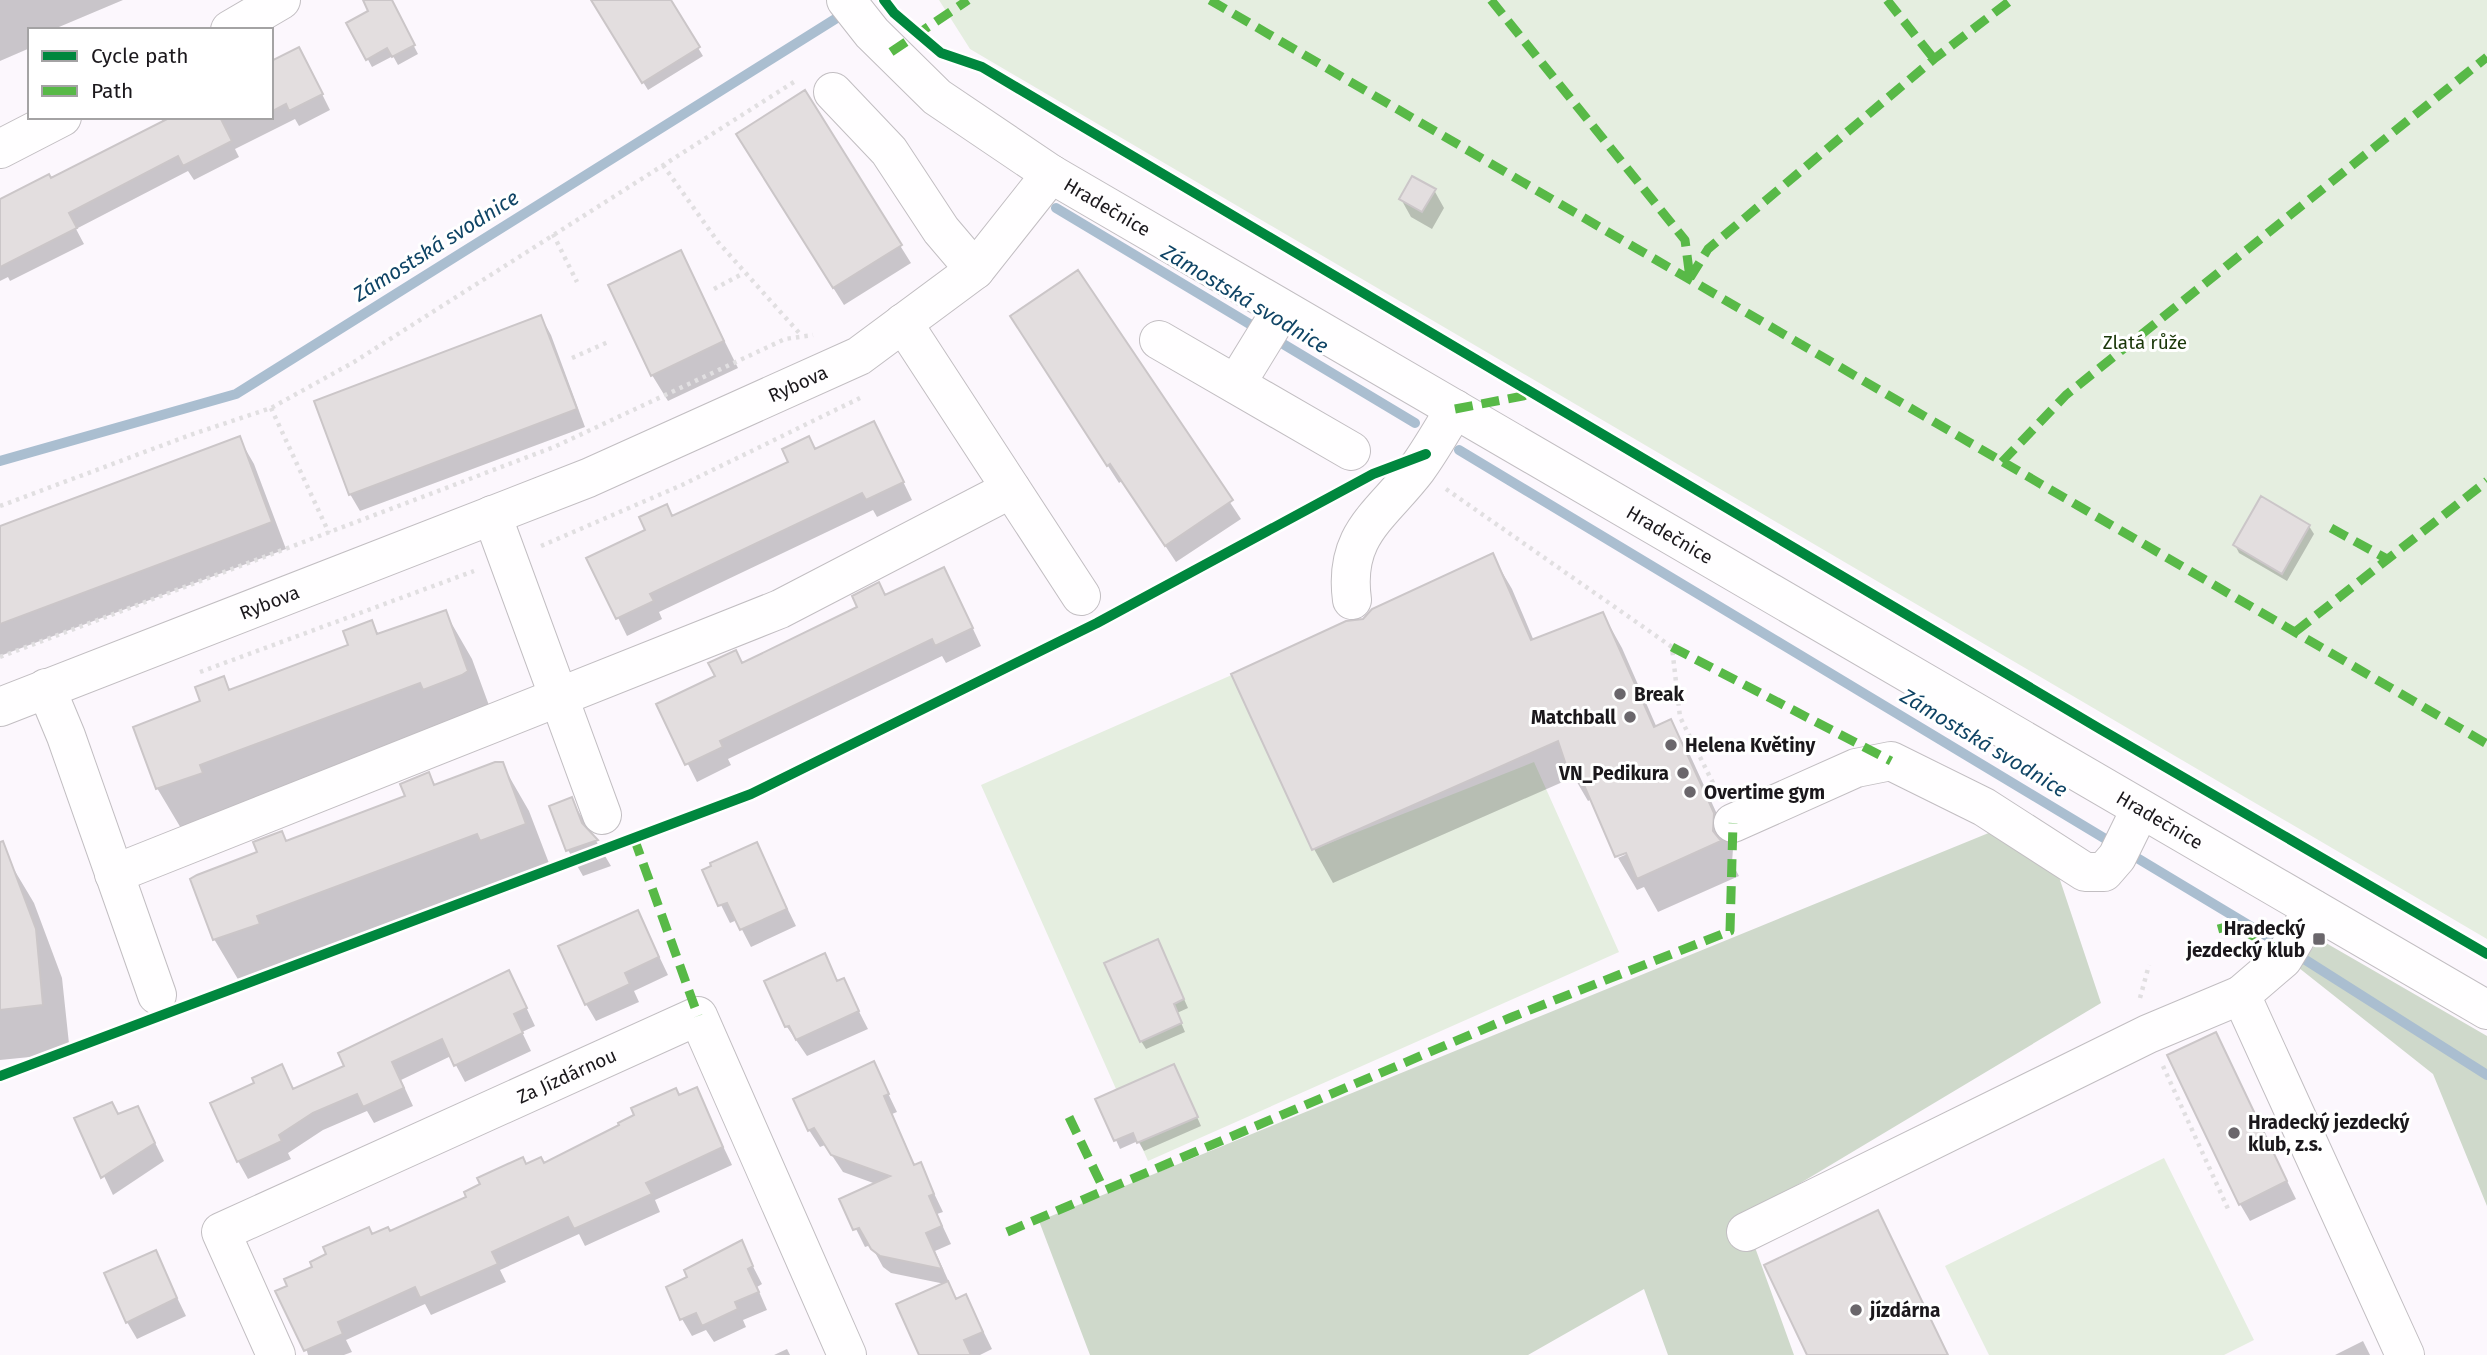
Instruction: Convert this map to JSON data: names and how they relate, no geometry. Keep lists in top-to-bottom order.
{
  "streets": {
    "street": ["Hradečnice", "Rybova", "Za Jízdárnou"]
  },
  "crossings": [
    ["Hradečnice", "Rybova"]
  ],
  "water": ["Zámostská svodnice"],
  "parks": ["Zlatá růže"],
  "places": {
    "other": [
      "Break",
      "Matchball",
      "Helena Květiny",
      "VN_Pedikura",
      "Overtime gym",
      "Hradecký jezdecký klub, z.s.",
      "jízdárna"
    ],
    "transit": ["Hradecký jezdecký klub"]
  },
  "legend": ["Cycle path", "Path"]
}
